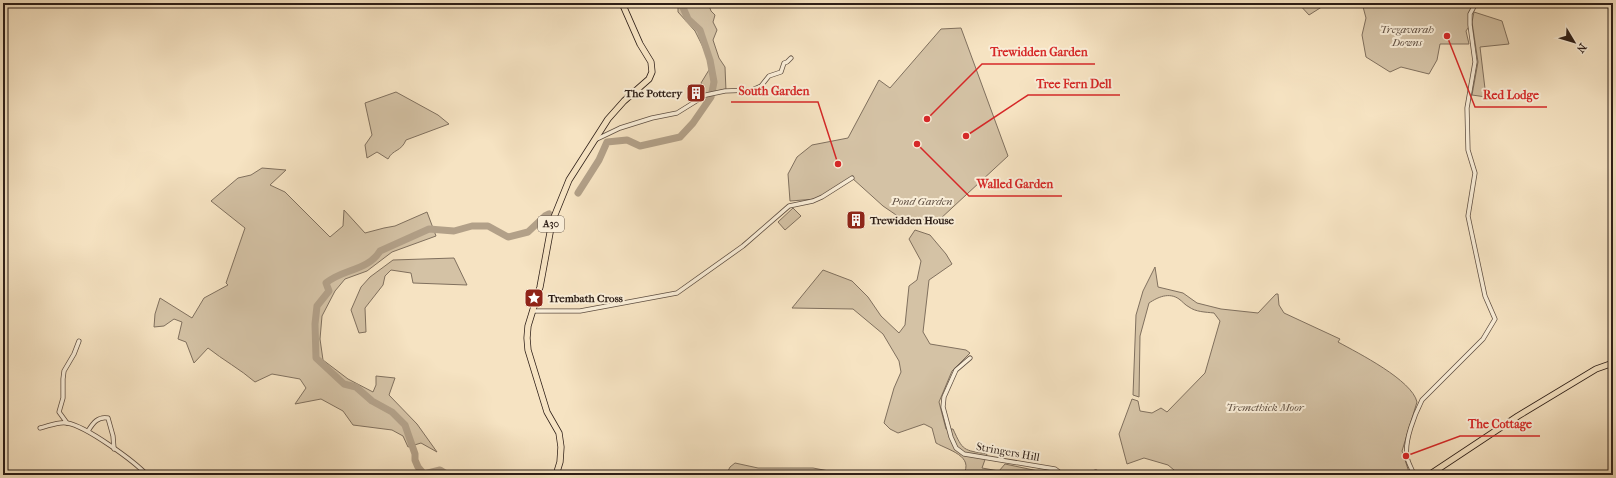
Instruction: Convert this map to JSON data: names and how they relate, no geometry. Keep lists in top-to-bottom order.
{
  "streets": {
    "main road": ["A30"],
    "street": ["Stringers Hill"]
  },
  "parks": ["Tregavarah Downs", "Pond Garden", "Tremethick Moor"],
  "places": {
    "other": [
      "Red Lodge",
      "Trewidden Garden",
      "Tree Fern Dell",
      "Walled Garden",
      "South Garden",
      "The Cottage"
    ],
    "building": ["The Pottery", "Trewidden House"],
    "place": ["Trembath Cross"]
  },
  "north": "bottom right"
}
